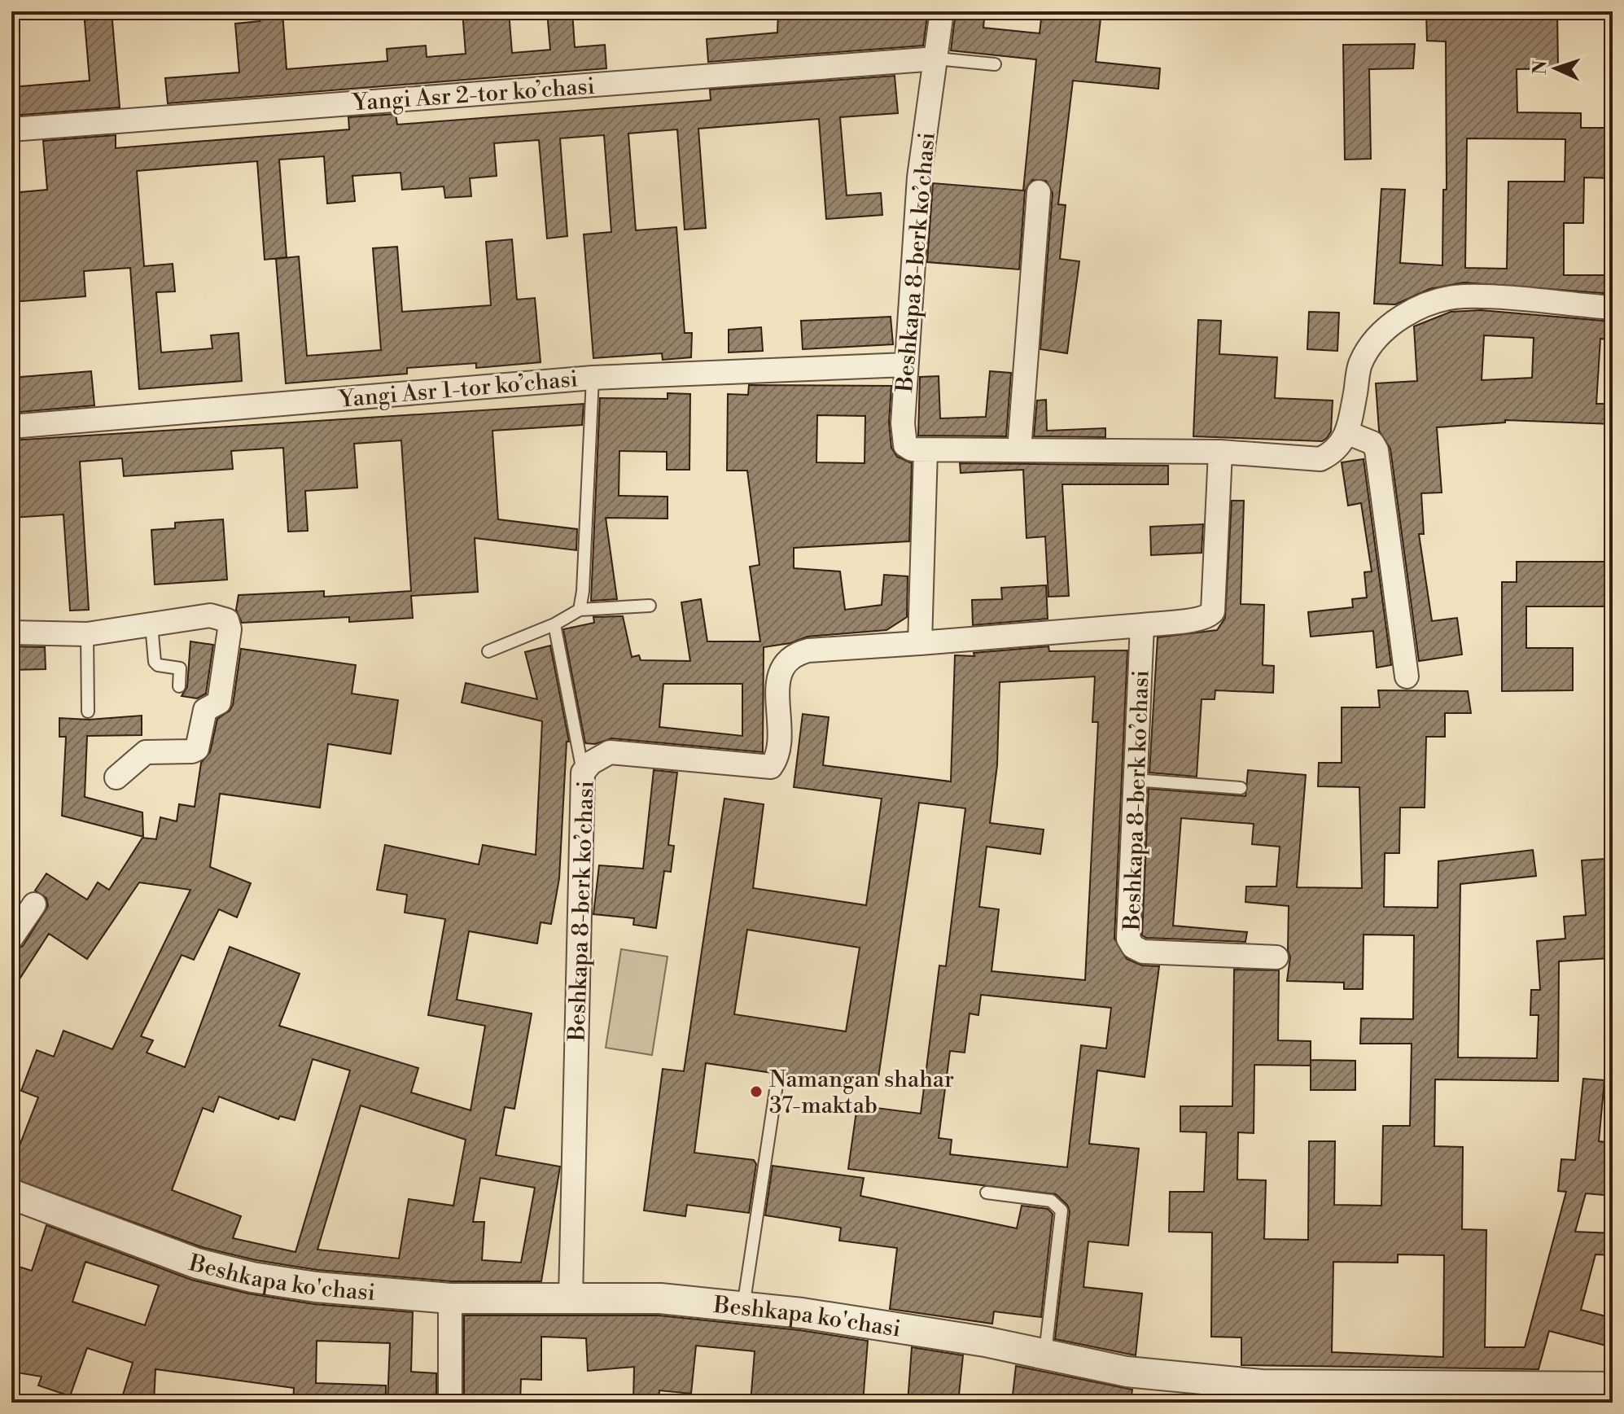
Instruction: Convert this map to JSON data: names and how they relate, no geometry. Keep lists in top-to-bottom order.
{
  "streets": {
    "street": [
      "Yangi Asr 2-tor koʼchasi",
      "Beshkapa 8-berk koʼchasi",
      "Yangi Asr 1-tor koʼchasi",
      "Beshkapa ko'chasi"
    ]
  },
  "crossings": [
    ["Yangi Asr 2-tor koʼchasi", "Beshkapa 8-berk koʼchasi"],
    ["Beshkapa 8-berk koʼchasi", "Yangi Asr 1-tor koʼchasi"],
    ["Beshkapa 8-berk koʼchasi", "Beshkapa ko'chasi"]
  ],
  "places": ["Namangan shahar 37-maktab"],
  "north": "left"
}
